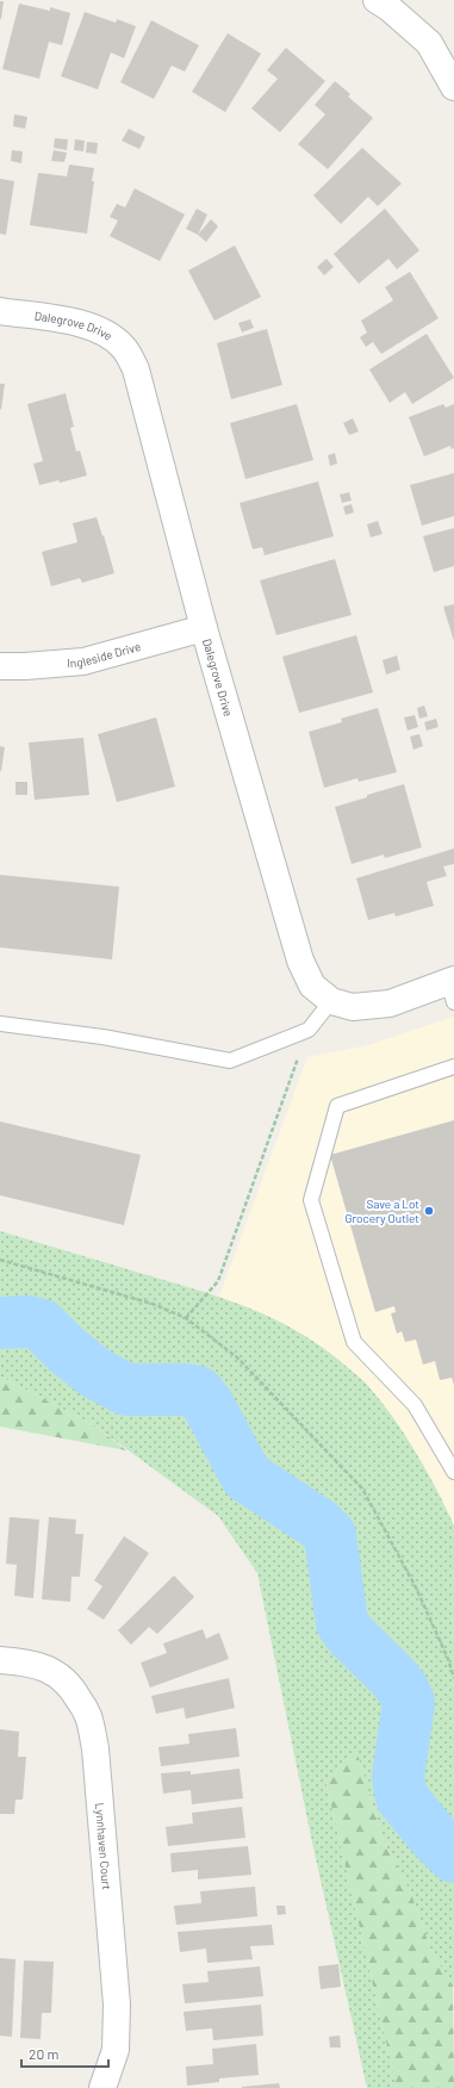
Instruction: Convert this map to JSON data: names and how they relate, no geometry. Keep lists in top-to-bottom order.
{
  "streets": {
    "street": ["Dalegrove Drive", "Ingleside Drive", "Lynnhaven Court"]
  },
  "crossings": [
    ["Dalegrove Drive", "Ingleside Drive"]
  ],
  "places": ["Save a Lot Grocery Outlet"],
  "scale_bar": "20 m"
}
